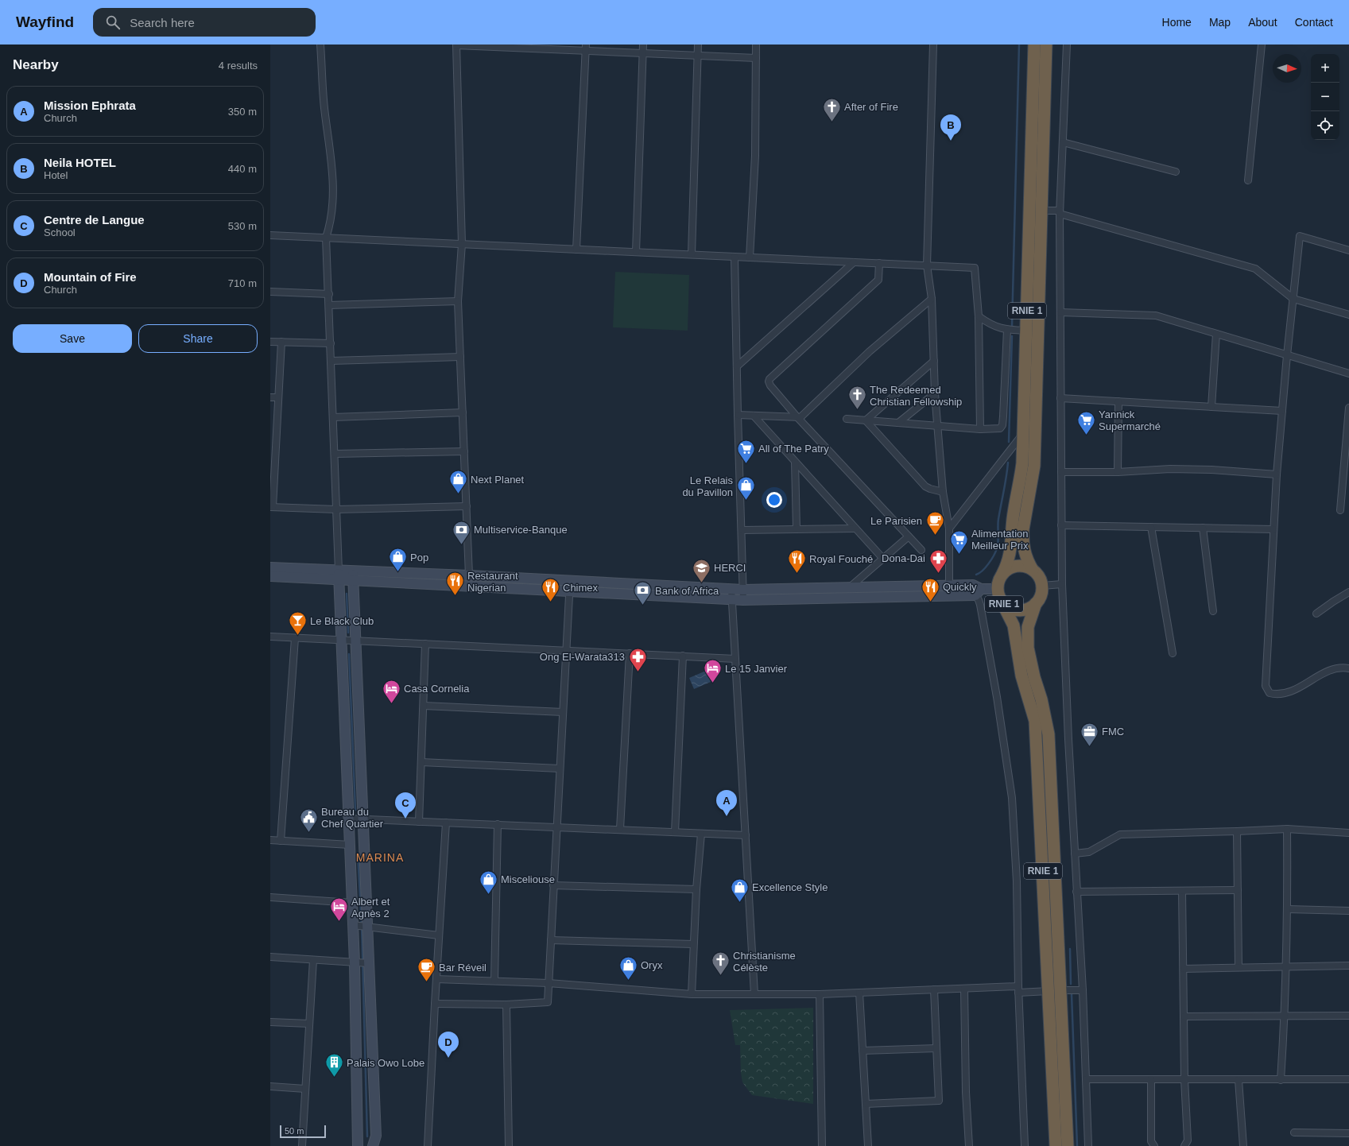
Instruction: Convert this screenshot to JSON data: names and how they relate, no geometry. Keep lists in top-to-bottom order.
{
  "streets": {
    "highway": ["RNIE 1"]
  },
  "districts": ["MARINA"],
  "places": {
    "church": ["After of Fire", "The Redeemed Christian Fellowship", "Christianisme Célèste"],
    "supermarket": ["Yannick Supermarché", "All of The Patry", "Alimentation Meilleur Prix"],
    "shop": [
      "Next Planet",
      "Le Relais du Pavillon",
      "Pop",
      "Misceliouse",
      "Excellence Style",
      "Oryx"
    ],
    "cafe": ["Le Parisien", "Bar Réveil"],
    "bank": ["Multiservice-Banque", "Bank of Africa"],
    "pharmacy": ["Dona-Dai", "Ong El-Warata313"],
    "restaurant": [
      "Royal Fouché",
      "Restaurant Nigerian",
      "Quickly",
      "Chimex"
    ],
    "school or university": ["HERCI"],
    "bar": ["Le Black Club"],
    "hotel": ["Le 15 Janvier", "Casa Cornelia", "Albert et Agnès 2"],
    "office": ["FMC"],
    "public building": ["Bureau du Chef Quartier"],
    "building": ["Palais Owo Lobe"]
  },
  "scale_bar": "50 m",
  "north": "right",
  "page": {
    "header": "Wayfind",
    "search": "Search here",
    "nav": [
      "Home",
      "Map",
      "About",
      "Contact"
    ],
    "heading": ["Nearby", "4 results"],
    "map_buttons": ["+", "−"],
    "list": [
      {
        "mark": "A",
        "name": "Mission Ephrata",
        "note": "Church",
        "value": "350 m"
      },
      {
        "mark": "B",
        "name": "Neila HOTEL",
        "note": "Hotel",
        "value": "440 m"
      },
      {
        "mark": "C",
        "name": "Centre de Langue",
        "note": "School",
        "value": "530 m"
      },
      {
        "mark": "D",
        "name": "Mountain of Fire",
        "note": "Church",
        "value": "710 m"
      }
    ],
    "pins": [
      "B",
      "A",
      "C",
      "D"
    ],
    "buttons": ["Save", "Share"],
    "scale": "50 m"
  }
}
